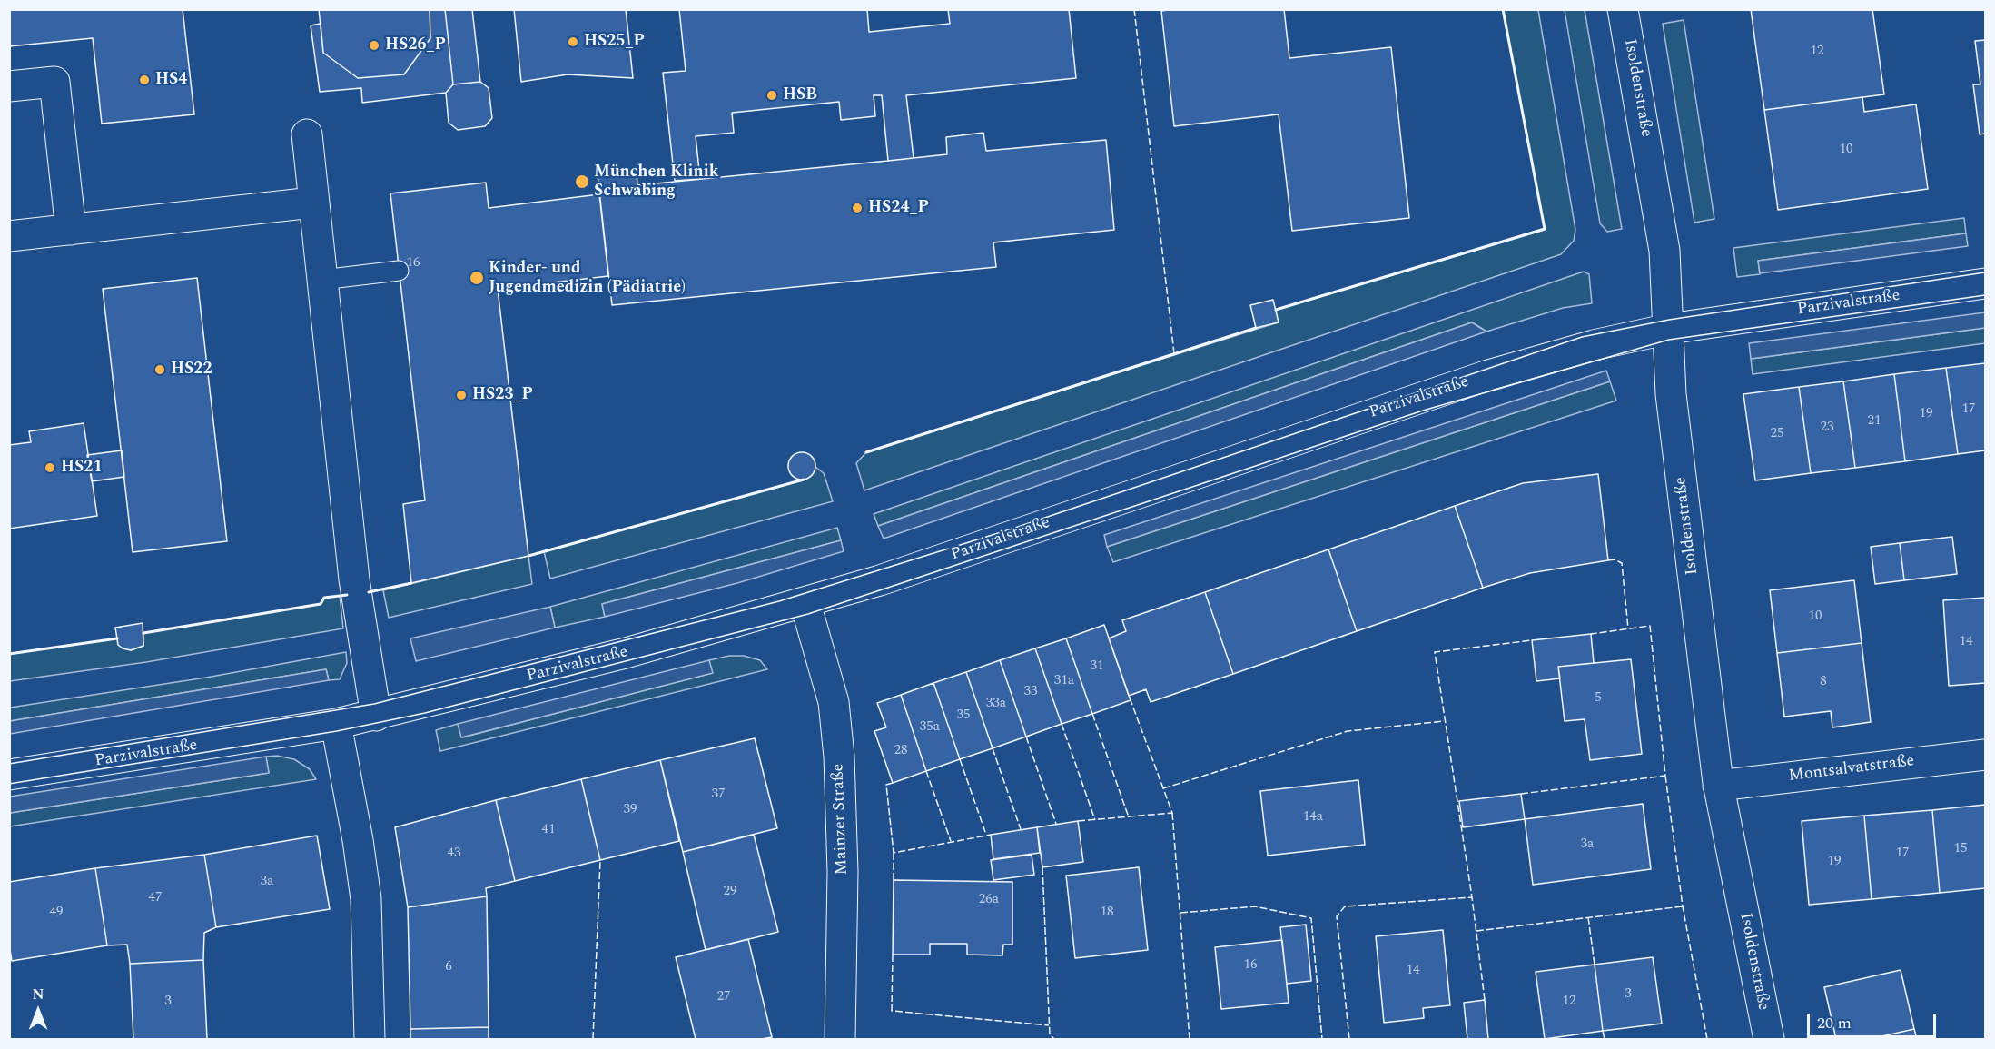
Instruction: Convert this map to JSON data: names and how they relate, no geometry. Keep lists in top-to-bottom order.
{
  "streets": {
    "street": [
      "Isoldenstraße",
      "Parzivalstraße",
      "Montsalvatstraße",
      "Mainzer Straße"
    ]
  },
  "crossings": [
    ["Isoldenstraße", "Parzivalstraße"],
    ["Isoldenstraße", "Montsalvatstraße"],
    ["Parzivalstraße", "Mainzer Straße"]
  ],
  "places": [
    "HS25_P",
    "HS26_P",
    "HS4",
    "HSB",
    "München Klinik Schwabing",
    "HS24_P",
    "Kinder- und Jugendmedizin (Pädiatrie)",
    "HS22",
    "HS23_P",
    "HS21"
  ],
  "house_numbers": [
    "12",
    "10",
    "16",
    "17",
    "19",
    "21",
    "23",
    "25",
    "10",
    "14",
    "31",
    "31a",
    "8",
    "33",
    "5",
    "33a",
    "35",
    "35a",
    "28",
    "37",
    "39",
    "14a",
    "41",
    "3a",
    "15",
    "43",
    "17",
    "19",
    "3a",
    "29",
    "47",
    "26a",
    "49",
    "18",
    "16",
    "6",
    "14",
    "3",
    "27",
    "3",
    "12"
  ],
  "scale_bar": "20 m",
  "north": "top"
}
